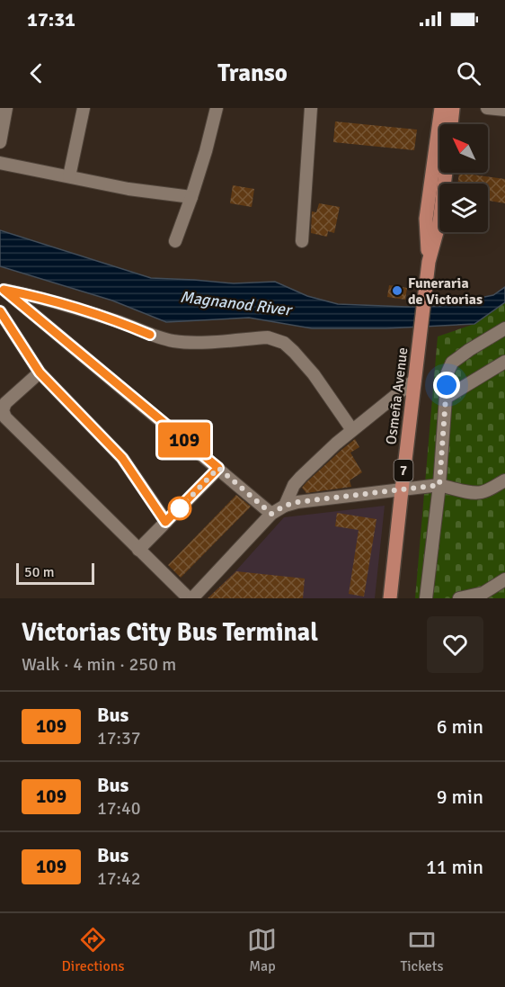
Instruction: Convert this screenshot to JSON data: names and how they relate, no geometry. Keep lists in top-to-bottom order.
{
  "streets": {
    "main road": ["Osmeña Avenue", "7"]
  },
  "water": ["Magnanod River"],
  "places": ["Funeraria de Victorias"],
  "lines": ["bus line 109"],
  "scale_bar": "50 m",
  "north": "top left",
  "page": {
    "status": "17:31",
    "header": "Transo",
    "on_map": "109",
    "scale": "50 m",
    "heading": ["Victorias City Bus Terminal", "Walk · 4 min · 250 m"],
    "list": [
      {
        "mark": "109",
        "name": "Bus",
        "note": "17:37",
        "value": "6 min"
      },
      {
        "mark": "109",
        "name": "Bus",
        "note": "17:40",
        "value": "9 min"
      },
      {
        "mark": "109",
        "name": "Bus",
        "note": "17:42",
        "value": "11 min"
      }
    ],
    "tabs": ["Directions", "Map", "Tickets"]
  }
}
